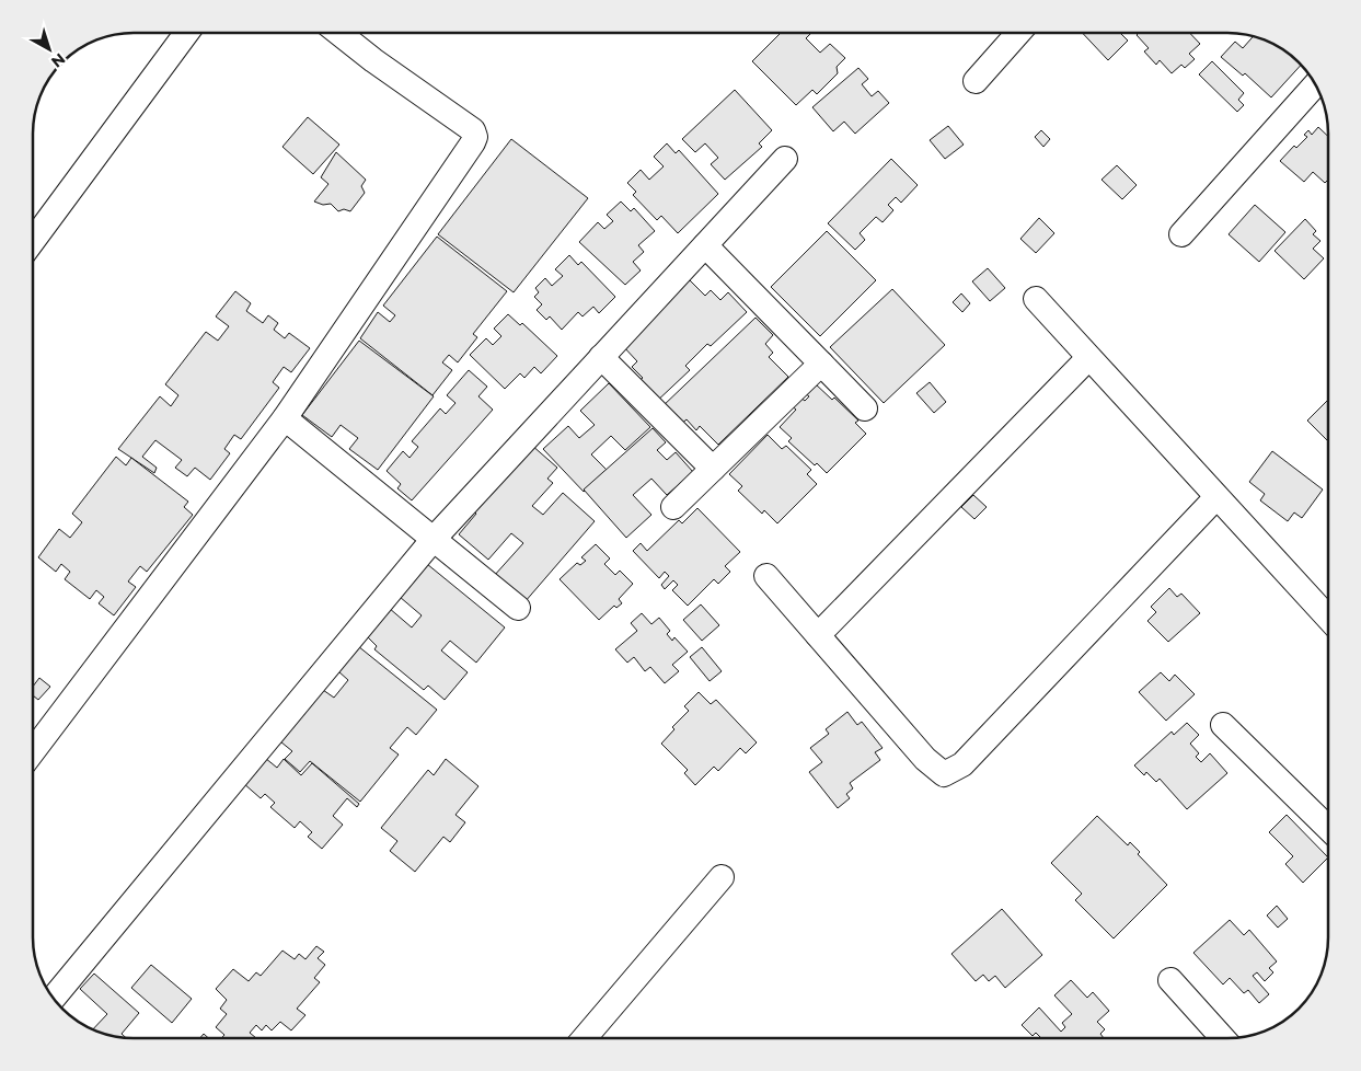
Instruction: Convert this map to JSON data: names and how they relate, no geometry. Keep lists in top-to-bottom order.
{
  "north": "bottom right"
}
